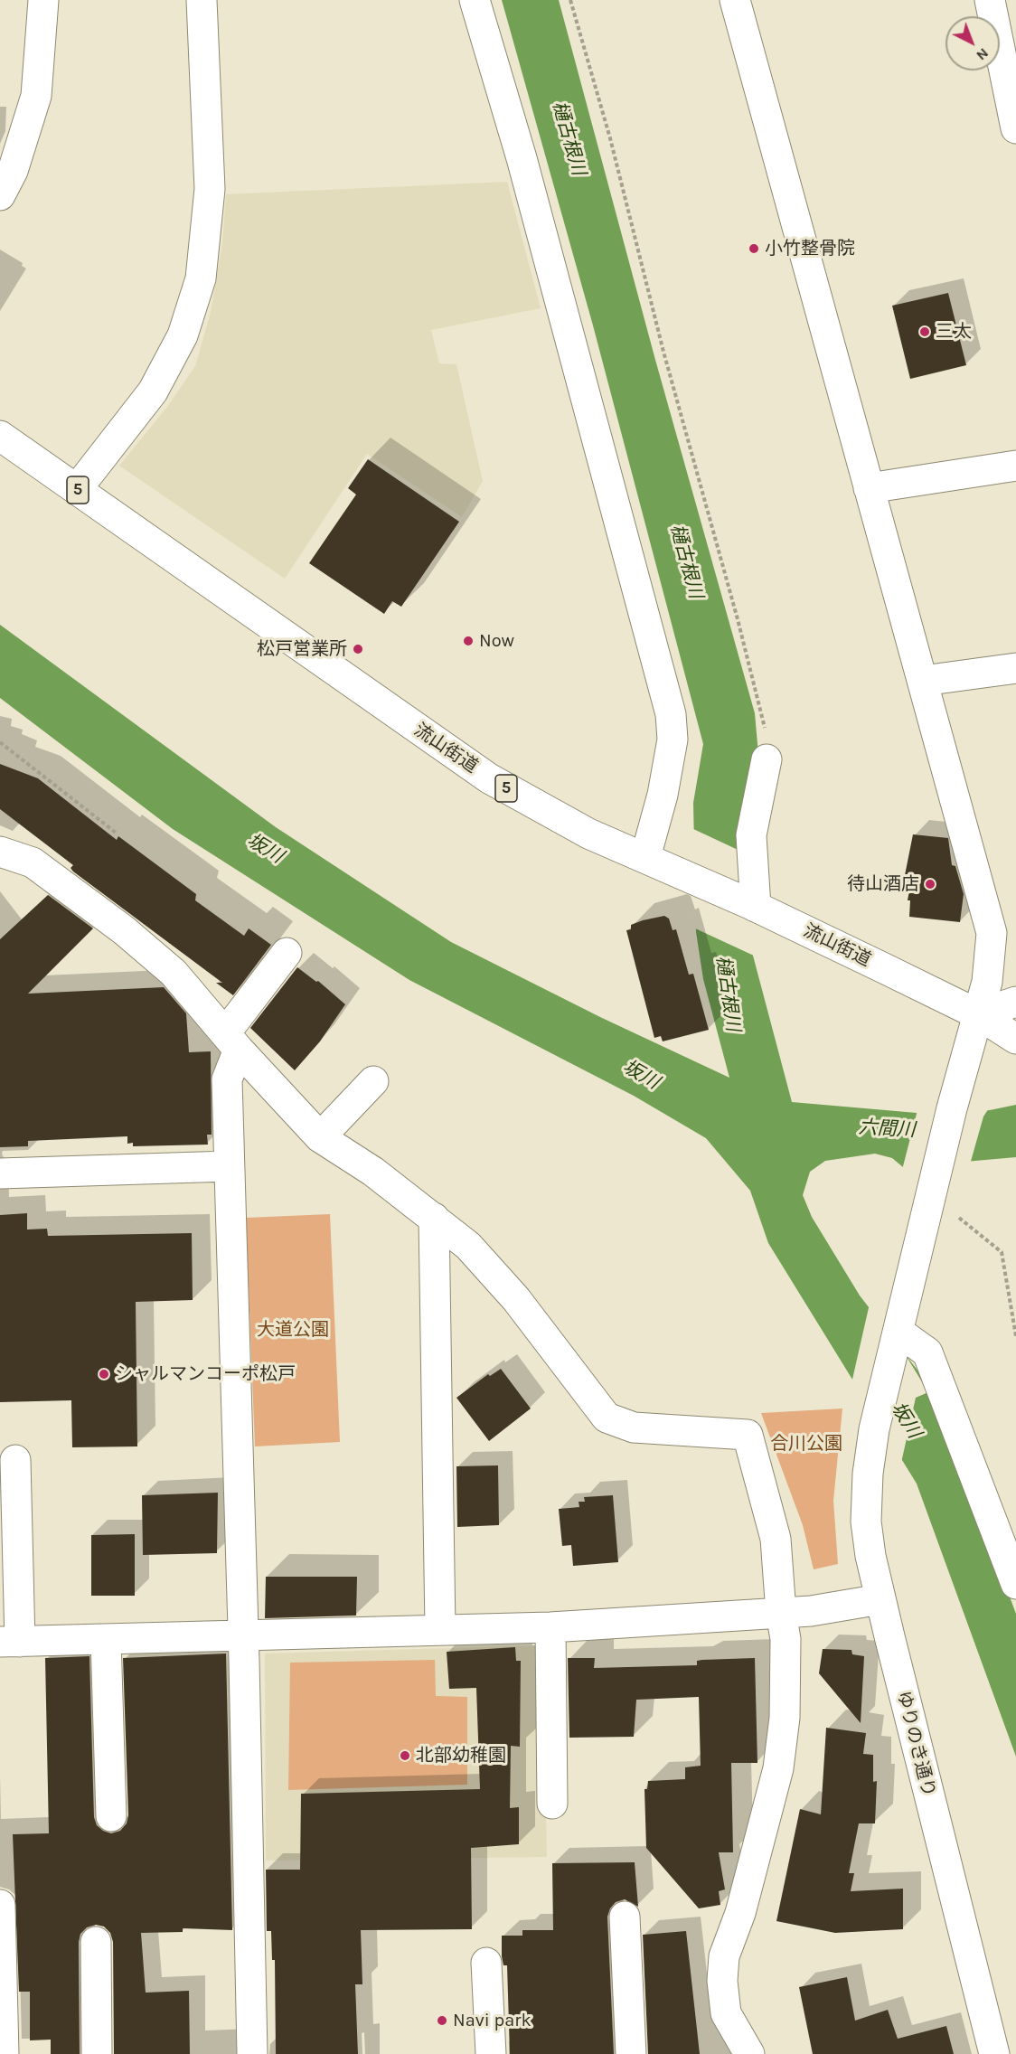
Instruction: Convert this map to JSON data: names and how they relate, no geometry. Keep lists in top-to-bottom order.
{
  "streets": {
    "street": ["5", "流山街道", "ゆりのき通り"]
  },
  "crossings": [
    ["流山街道", "ゆりのき通り"]
  ],
  "water": ["樋古根川", "坂川", "六間川"],
  "parks": ["大道公園", "合川公園"],
  "places": [
    "小竹整骨院",
    "三太",
    "Now",
    "松戸営業所",
    "待山酒店",
    "シャルマンコーポ松戸",
    "北部幼稚園",
    "Navi park"
  ],
  "north": "bottom right"
}
